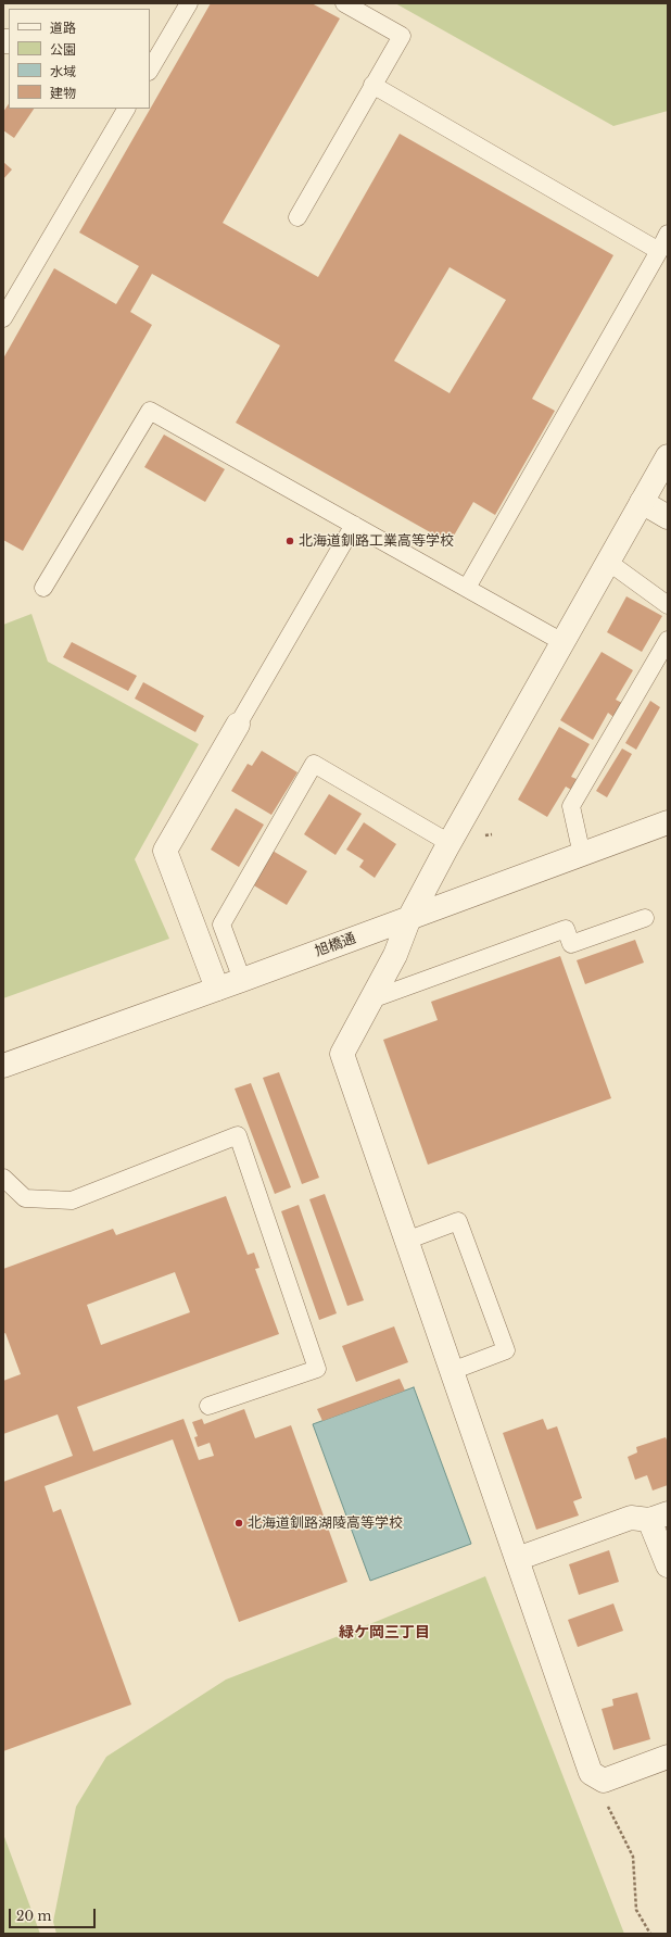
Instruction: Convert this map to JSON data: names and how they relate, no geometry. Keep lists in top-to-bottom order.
{
  "streets": {
    "street": ["旭橋通"]
  },
  "districts": ["緑ケ岡三丁目"],
  "places": ["北海道釧路工業高等学校", "北海道釧路湖陵高等学校"],
  "legend": [
    "道路",
    "公園",
    "水域",
    "建物"
  ],
  "scale_bar": "20 m"
}
